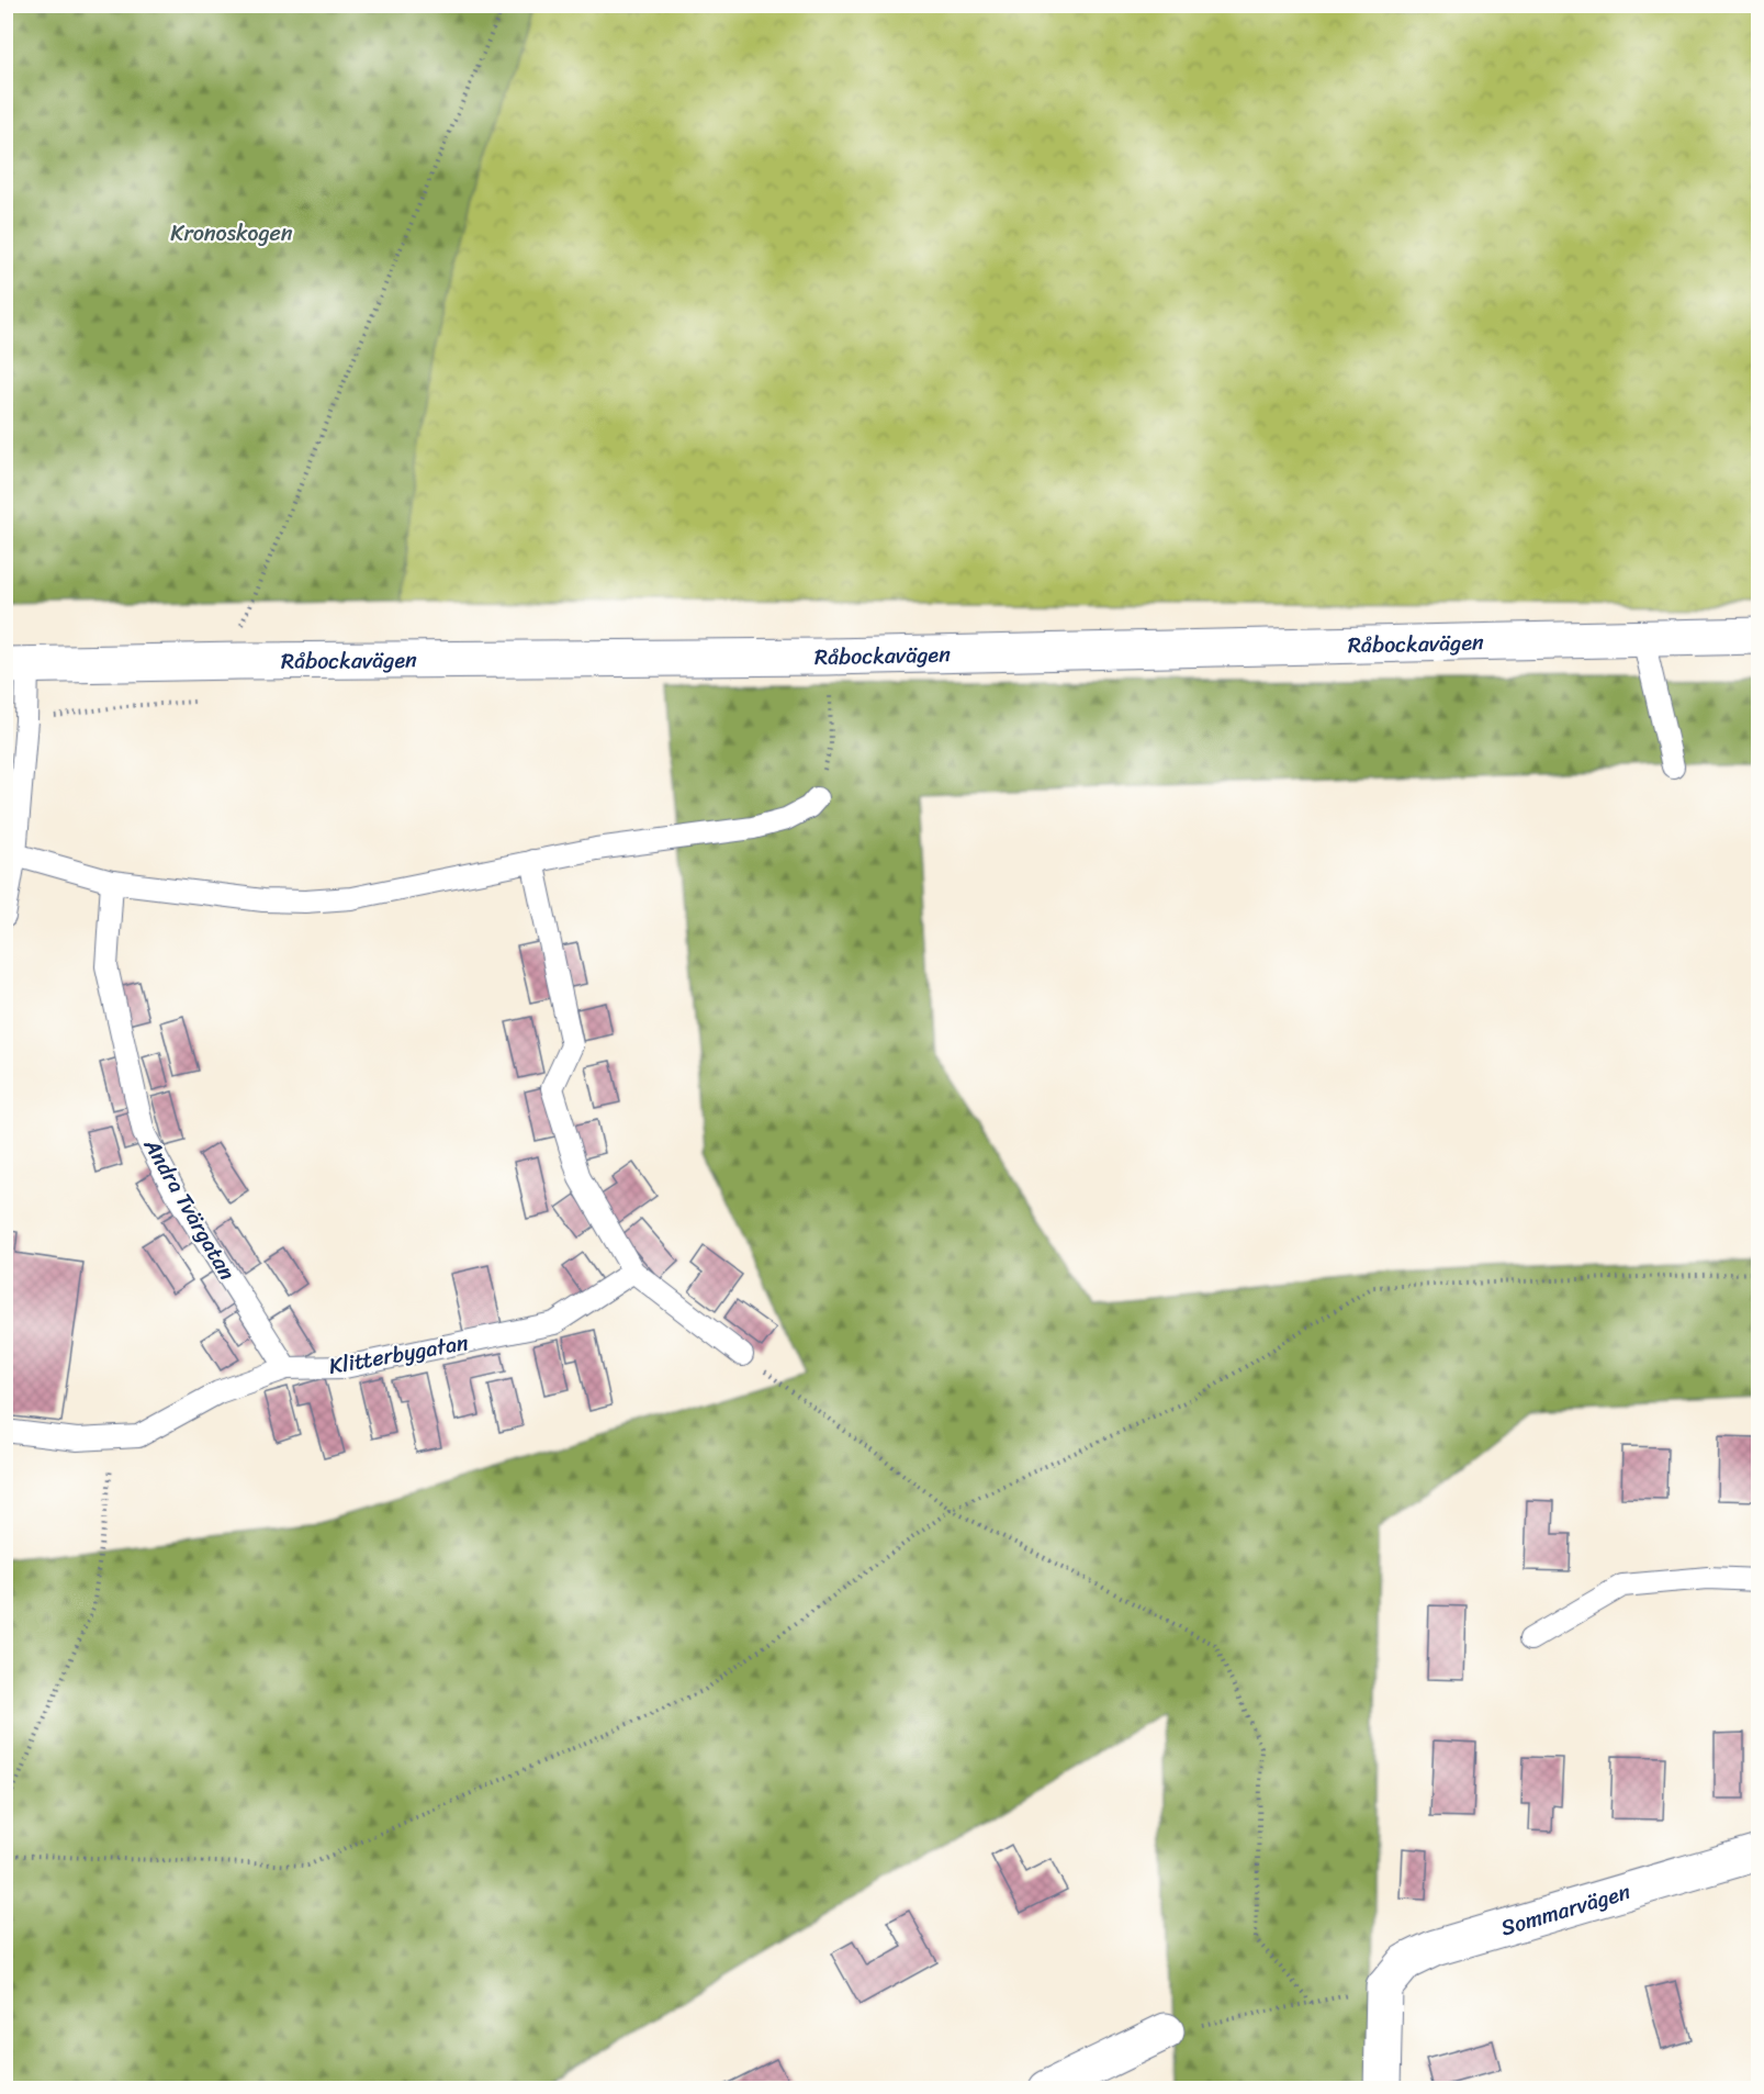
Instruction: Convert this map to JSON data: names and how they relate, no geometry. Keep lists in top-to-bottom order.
{
  "streets": {
    "street": ["Råbockavägen", "Sommarvägen"],
    "lane": ["Andra Tvärgatan", "Klitterbygatan"]
  },
  "crossings": [
    ["Andra Tvärgatan", "Klitterbygatan"]
  ],
  "parks": ["Kronoskogen"]
}
